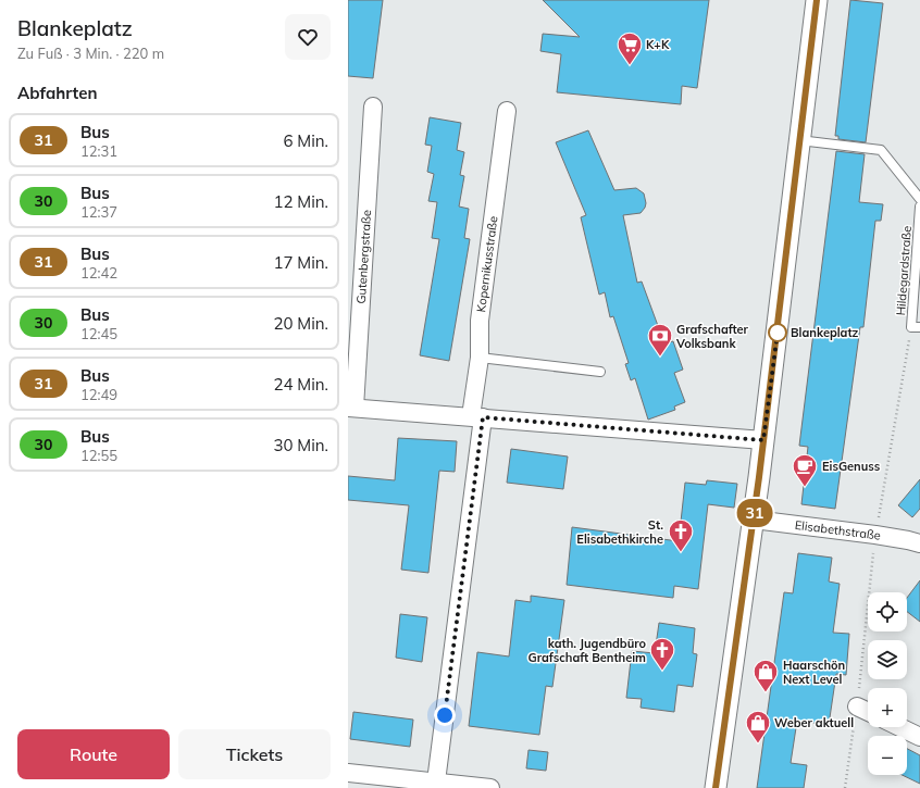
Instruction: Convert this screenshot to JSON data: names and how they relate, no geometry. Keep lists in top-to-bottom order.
{
  "streets": {
    "street": ["Gutenbergstraße", "Kopernikusstraße", "Elisabethstraße"],
    "lane": ["Hildegardstraße"]
  },
  "places": {
    "supermarket": ["K+K"],
    "other": ["Blankeplatz"],
    "bank": ["Grafschafter Volksbank"],
    "cafe": ["EisGenuss"],
    "church": ["St. Elisabethkirche", "kath. Jugendbüro Grafschaft Bentheim"],
    "shop": ["Haarschön Next Level", "Weber aktuell"]
  },
  "lines": ["bus line 31"],
  "page": {
    "heading": [
      ["Blankeplatz", "Zu Fuß · 3 Min. · 220 m"],
      "Abfahrten"
    ],
    "on_map": "31",
    "list": [
      {
        "mark": "31",
        "name": "Bus",
        "note": "12:31",
        "value": "6 Min."
      },
      {
        "mark": "30",
        "name": "Bus",
        "note": "12:37",
        "value": "12 Min."
      },
      {
        "mark": "31",
        "name": "Bus",
        "note": "12:42",
        "value": "17 Min."
      },
      {
        "mark": "30",
        "name": "Bus",
        "note": "12:45",
        "value": "20 Min."
      },
      {
        "mark": "31",
        "name": "Bus",
        "note": "12:49",
        "value": "24 Min."
      },
      {
        "mark": "30",
        "name": "Bus",
        "note": "12:55",
        "value": "30 Min."
      }
    ],
    "map_buttons": ["+", "−"],
    "buttons": ["Route", "Tickets"]
  }
}
